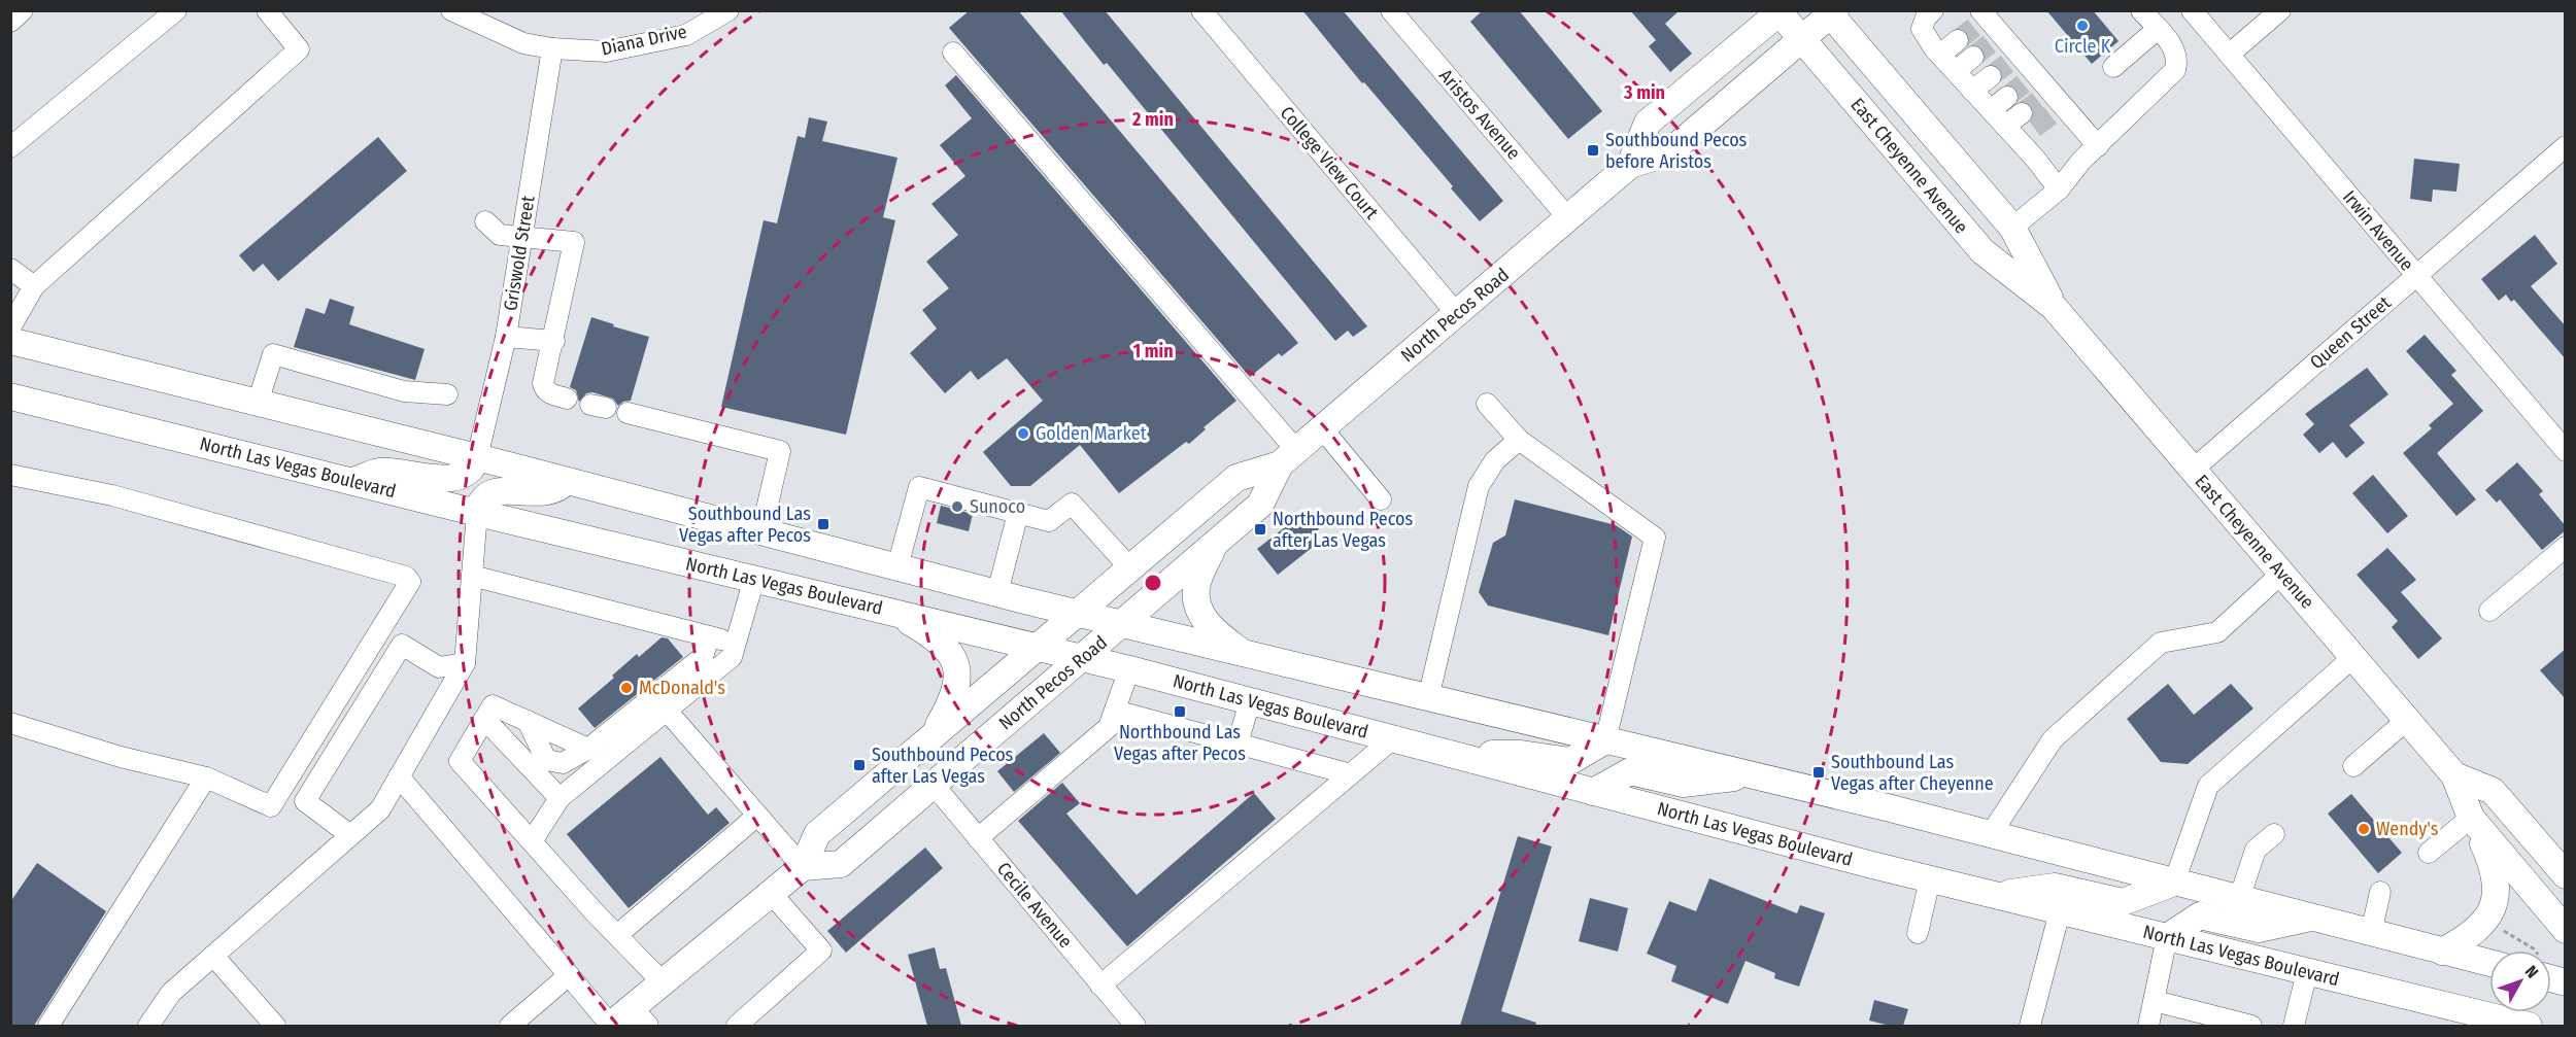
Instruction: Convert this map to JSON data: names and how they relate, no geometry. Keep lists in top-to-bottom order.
{
  "streets": {
    "main road": ["East Cheyenne Avenue", "North Pecos Road", "North Las Vegas Boulevard"],
    "street": [
      "Diana Drive",
      "Aristos Avenue",
      "College View Court",
      "Irwin Avenue",
      "Griswold Street",
      "Queen Street",
      "Cecile Avenue"
    ]
  },
  "crossings": [
    ["Diana Drive", "Griswold Street"],
    ["Aristos Avenue", "North Pecos Road"],
    ["College View Court", "North Pecos Road"],
    ["East Cheyenne Avenue", "North Pecos Road"],
    ["East Cheyenne Avenue", "Queen Street"],
    ["Irwin Avenue", "Queen Street"],
    ["North Pecos Road", "North Las Vegas Boulevard"],
    ["North Pecos Road", "Cecile Avenue"]
  ],
  "places": {
    "other": [
      "Circle K",
      "Golden Market",
      "Sunoco",
      "McDonald's",
      "Wendy's"
    ],
    "transit": [
      "Southbound Pecos before Aristos",
      "Southbound Las Vegas after Pecos",
      "Northbound Pecos after Las Vegas",
      "Northbound Las Vegas after Pecos",
      "Southbound Pecos after Las Vegas",
      "Southbound Las Vegas after Cheyenne"
    ]
  },
  "north": "top right",
  "rings": ["3 min", "2 min", "1 min"]
}
